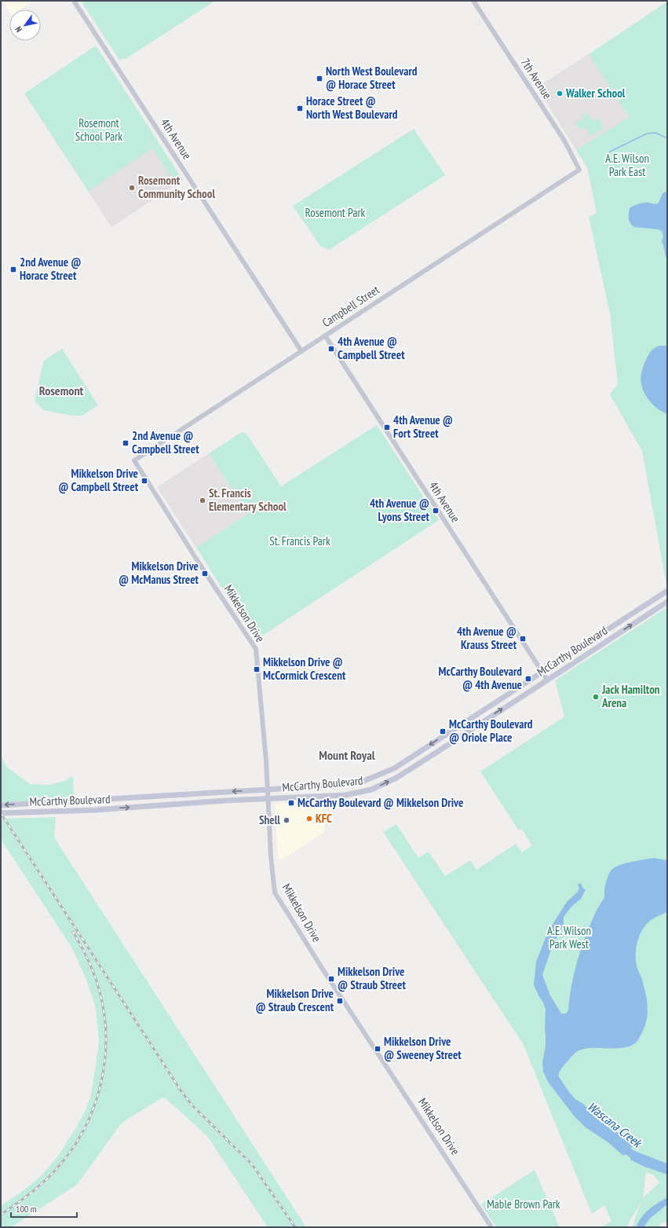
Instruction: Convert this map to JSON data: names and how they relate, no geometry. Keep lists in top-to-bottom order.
{
  "streets": {
    "main road": ["McCarthy Boulevard"],
    "street": [
      "7th Avenue",
      "4th Avenue",
      "Campbell Street",
      "Mikkelson Drive"
    ]
  },
  "crossings": [
    ["7th Avenue", "Campbell Street"],
    ["4th Avenue", "Campbell Street"],
    ["4th Avenue", "McCarthy Boulevard"],
    ["Campbell Street", "Mikkelson Drive"],
    ["Mikkelson Drive", "McCarthy Boulevard"]
  ],
  "districts": ["Rosemont", "Mount Royal"],
  "water": ["Wascana Creek"],
  "parks": [
    "Rosemont School Park",
    "A.E. Wilson Park East",
    "Rosemont Park",
    "St. Francis Park",
    "A.E. Wilson Park West",
    "Mable Brown Park"
  ],
  "places": {
    "transit": [
      "North West Boulevard @ Horace Street",
      "Horace Street @ North West Boulevard",
      "2nd Avenue @ Horace Street",
      "4th Avenue @ Campbell Street",
      "4th Avenue @ Fort Street",
      "2nd Avenue @ Campbell Street",
      "Mikkelson Drive @ Campbell Street",
      "4th Avenue @ Lyons Street",
      "Mikkelson Drive @ McManus Street",
      "4th Avenue @ Krauss Street",
      "Mikkelson Drive @ McCormick Crescent",
      "McCarthy Boulevard @ 4th Avenue",
      "McCarthy Boulevard @ Oriole Place",
      "McCarthy Boulevard @ Mikkelson Drive",
      "Mikkelson Drive @ Straub Street",
      "Mikkelson Drive @ Straub Crescent",
      "Mikkelson Drive @ Sweeney Street"
    ],
    "other": [
      "Walker School",
      "Rosemont Community School",
      "St. Francis Elementary School",
      "Jack Hamilton Arena",
      "KFC",
      "Shell"
    ]
  },
  "scale_bar": "100 m",
  "north": "bottom left"
}
